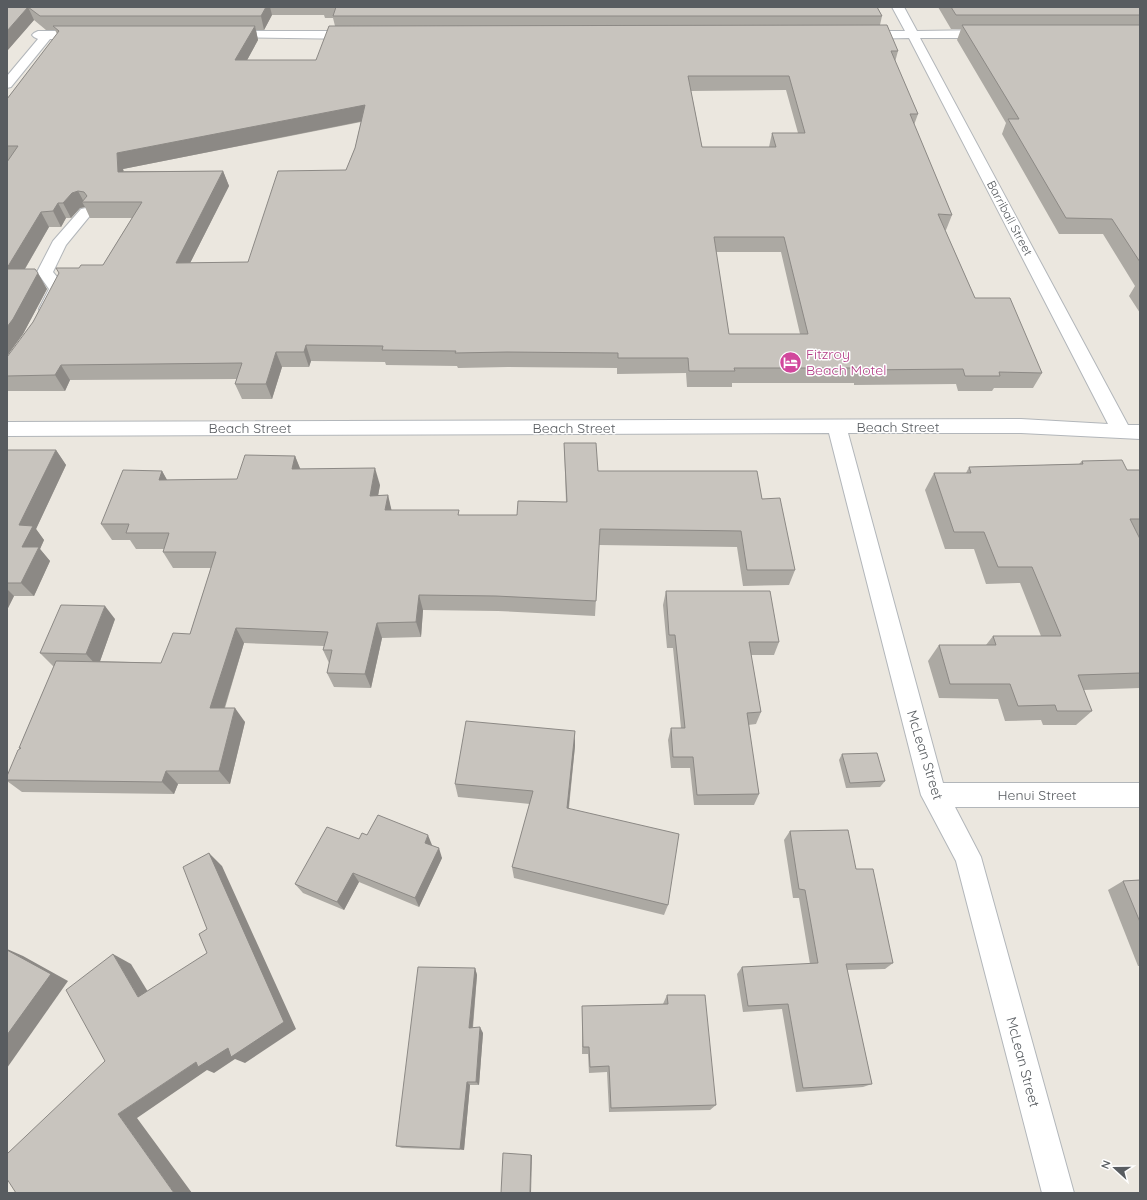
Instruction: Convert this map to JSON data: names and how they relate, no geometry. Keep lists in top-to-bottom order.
{
  "streets": {
    "street": [
      "Barriball Street",
      "Beach Street",
      "McLean Street",
      "Henui Street"
    ]
  },
  "crossings": [
    ["Barriball Street", "Beach Street"],
    ["Beach Street", "McLean Street"],
    ["McLean Street", "Henui Street"]
  ],
  "places": {
    "hotel": ["Fitzroy Beach Motel"]
  },
  "north": "left"
}
